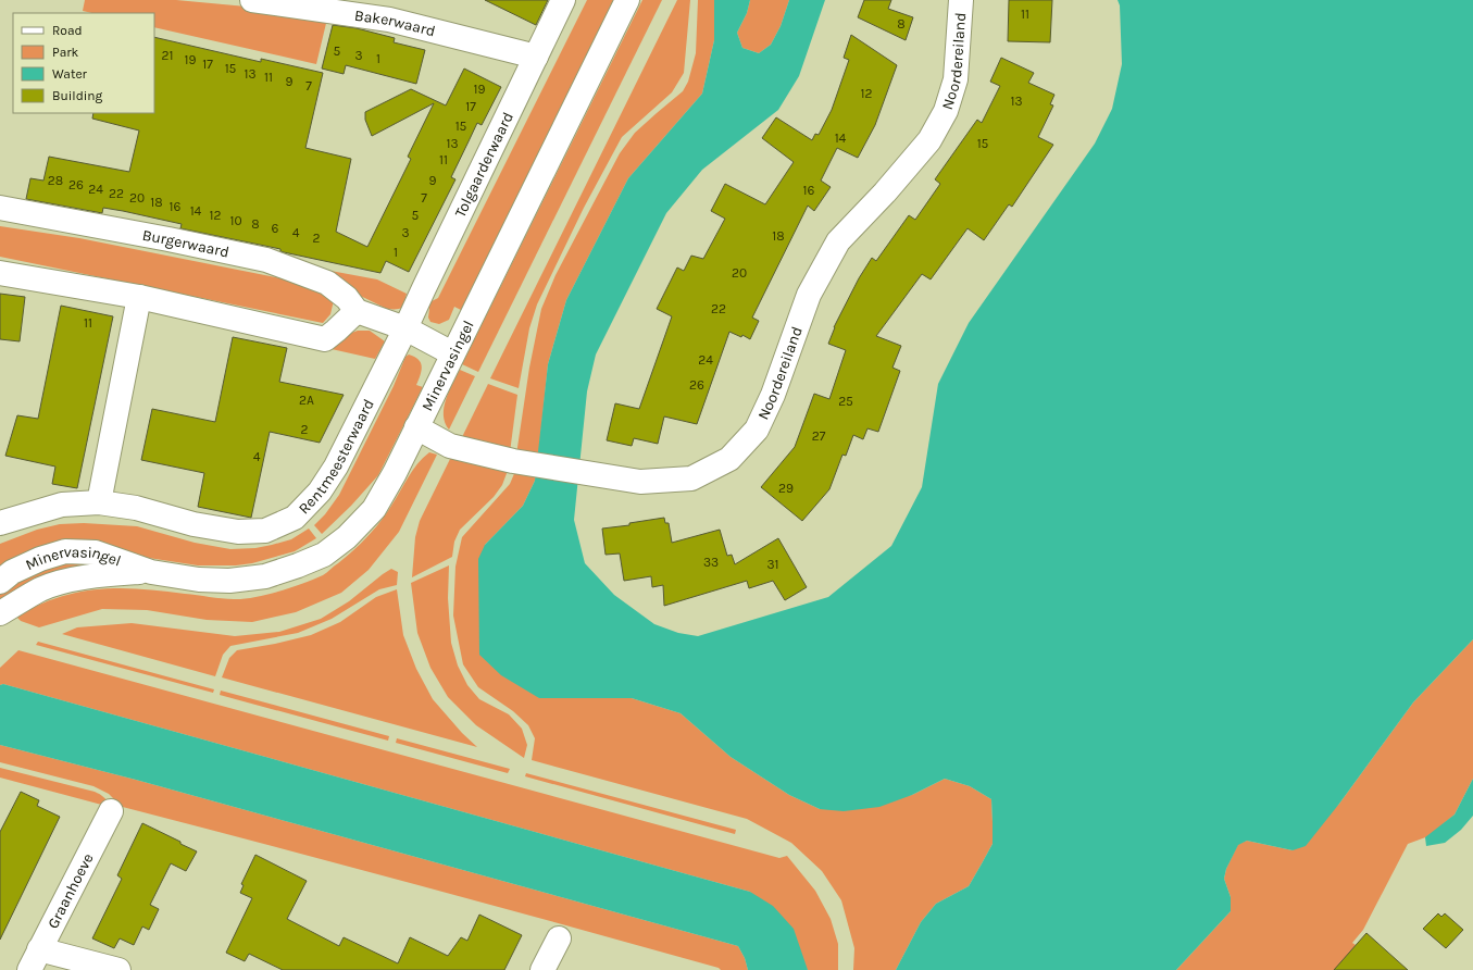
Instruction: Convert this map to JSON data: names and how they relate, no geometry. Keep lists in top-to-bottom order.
{
  "streets": {
    "street": [
      "Bakerwaard",
      "Noordereiland",
      "Tolgaarderwaard",
      "Burgerwaard",
      "Minervasingel",
      "Rentmeesterwaard",
      "Graanhoeve"
    ]
  },
  "crossings": [
    ["Bakerwaard", "Tolgaarderwaard"],
    ["Noordereiland", "Minervasingel"],
    ["Tolgaarderwaard", "Burgerwaard"],
    ["Tolgaarderwaard", "Rentmeesterwaard"],
    ["Burgerwaard", "Minervasingel"],
    ["Burgerwaard", "Rentmeesterwaard"]
  ],
  "house_numbers": [
    "11",
    "8",
    "5",
    "21",
    "3",
    "1",
    "19",
    "17",
    "15",
    "13",
    "11",
    "9",
    "7",
    "19",
    "12",
    "13",
    "17",
    "15",
    "14",
    "13",
    "15",
    "11",
    "28",
    "9",
    "26",
    "24",
    "16",
    "22",
    "20",
    "7",
    "18",
    "16",
    "14",
    "12",
    "5",
    "10",
    "8",
    "6",
    "4",
    "3",
    "18",
    "2",
    "1",
    "20",
    "22",
    "11",
    "24",
    "26",
    "2A",
    "25",
    "2",
    "27",
    "4",
    "29",
    "33",
    "31"
  ],
  "legend": [
    "Road",
    "Park",
    "Water",
    "Building"
  ]
}
